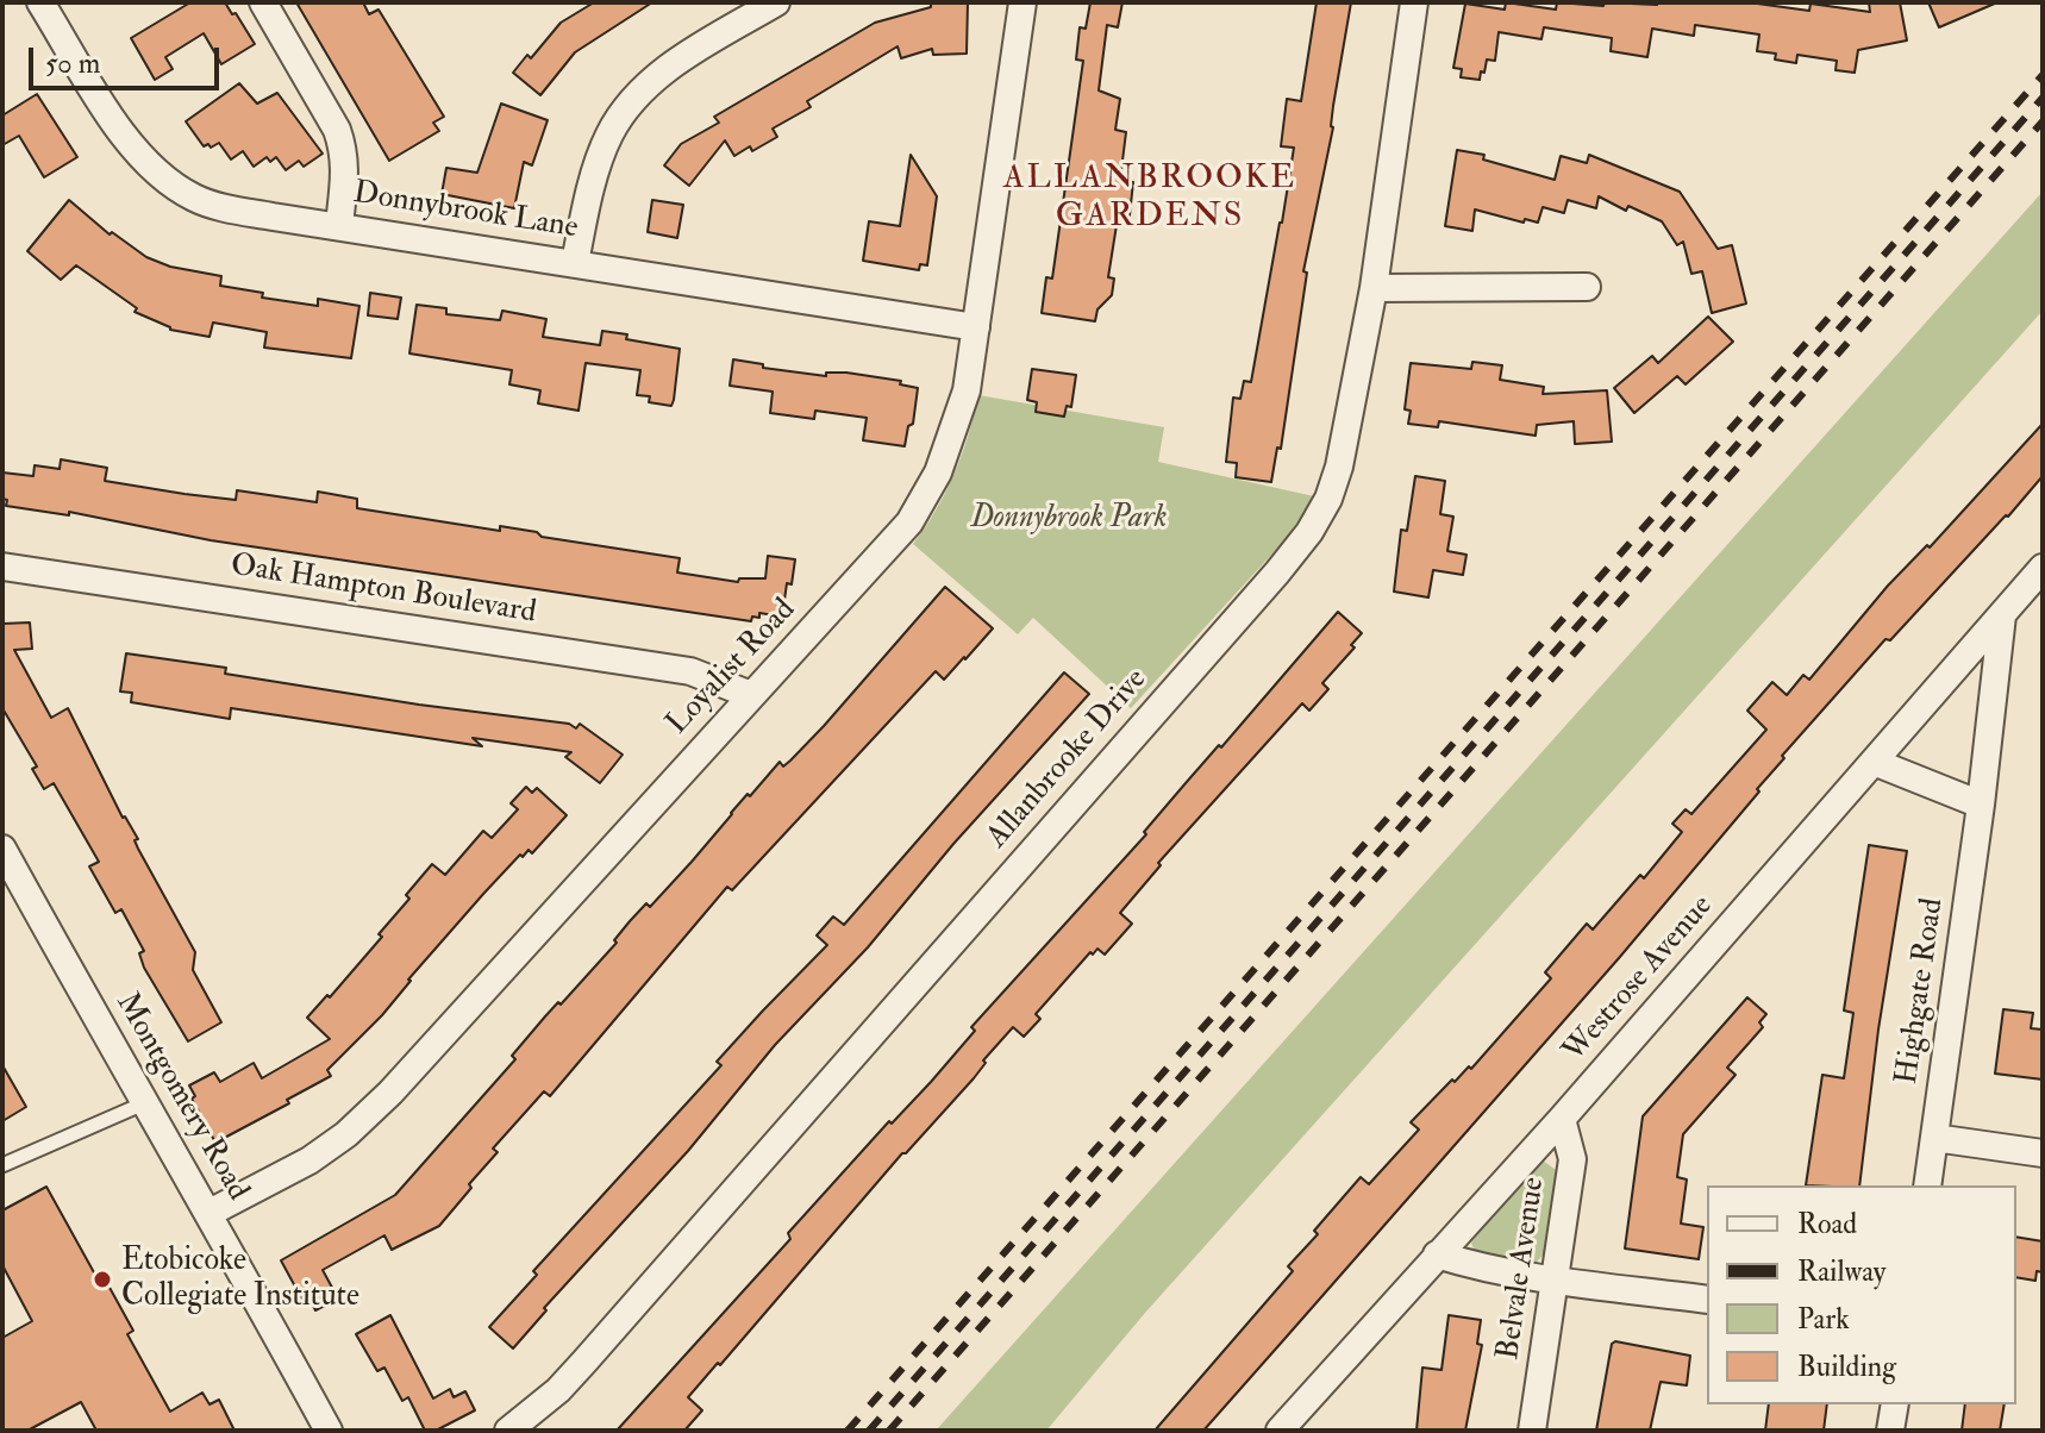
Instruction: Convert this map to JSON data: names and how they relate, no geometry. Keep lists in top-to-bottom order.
{
  "streets": {
    "street": [
      "Donnybrook Lane",
      "Oak Hampton Boulevard",
      "Loyalist Road",
      "Allanbrooke Drive",
      "Westrose Avenue",
      "Highgate Road",
      "Montgomery Road",
      "Belvale Avenue"
    ]
  },
  "crossings": [
    ["Donnybrook Lane", "Loyalist Road"],
    ["Oak Hampton Boulevard", "Loyalist Road"],
    ["Loyalist Road", "Montgomery Road"],
    ["Westrose Avenue", "Highgate Road"],
    ["Westrose Avenue", "Belvale Avenue"]
  ],
  "districts": ["ALLANBROOKE GARDENS"],
  "parks": ["Donnybrook Park"],
  "places": ["Etobicoke Collegiate Institute"],
  "legend": [
    "Road",
    "Railway",
    "Park",
    "Building"
  ],
  "scale_bar": "50 m"
}
